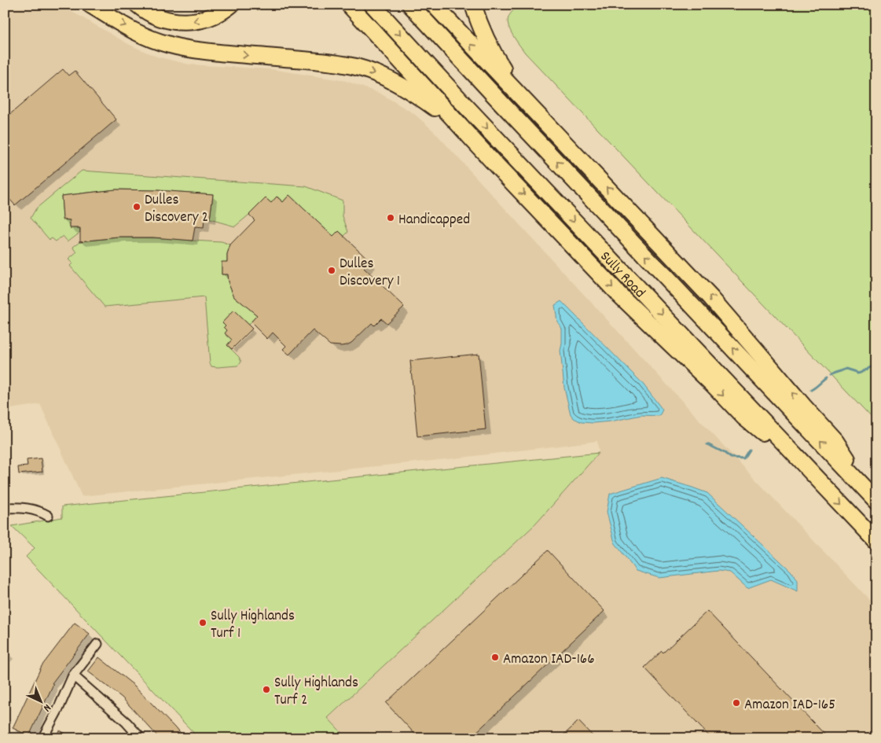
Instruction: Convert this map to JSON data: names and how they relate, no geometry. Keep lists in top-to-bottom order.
{
  "streets": {
    "highway": ["Sully Road"]
  },
  "places": [
    "Dulles Discovery 2",
    "Handicapped",
    "Dulles Discovery 1",
    "Sully Highlands Turf 1",
    "Amazon IAD-166",
    "Sully Highlands Turf 2",
    "Amazon IAD-165"
  ],
  "north": "bottom right"
}
